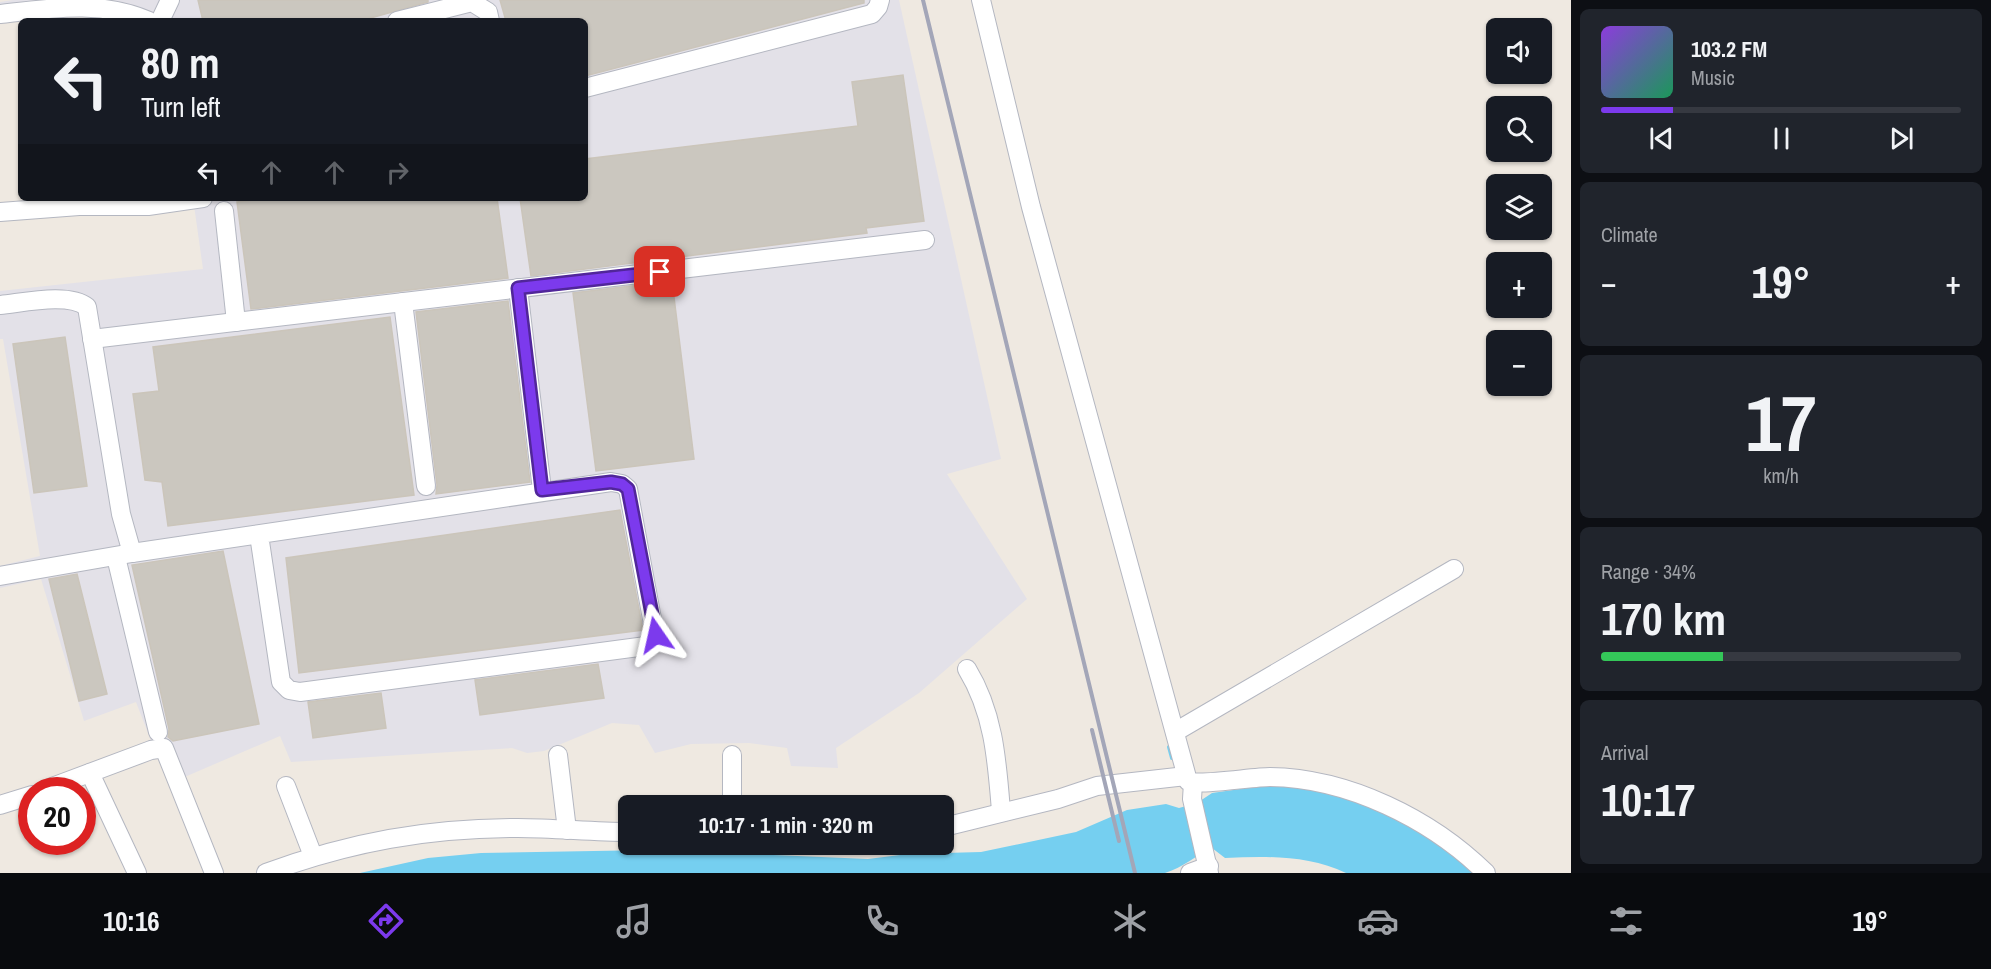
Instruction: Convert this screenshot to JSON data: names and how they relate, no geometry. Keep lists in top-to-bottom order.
{
  "page": {
    "map_buttons": ["+", "−"],
    "turn": ["80 m", "Turn left"],
    "song": ["103.2 FM", "Music"],
    "tile": [
      "Climate",
      ["17", "km/h"],
      ["Range · 34%", "170 km"],
      ["Arrival", "10:17"]
    ],
    "heat": ["−", "19°", "+"],
    "limit": "20",
    "trip": "10:17 · 1 min · 320 m",
    "tabs": ["10:16", "19°"]
  }
}
